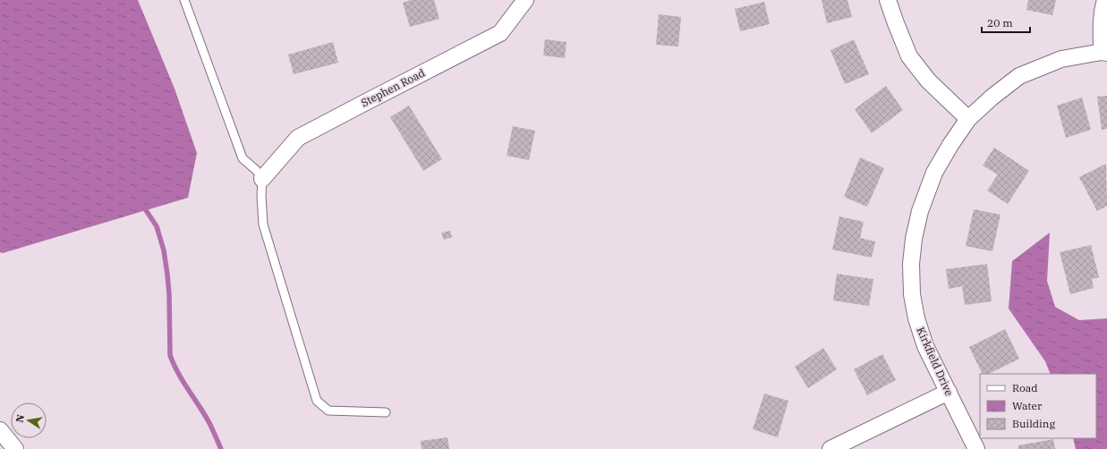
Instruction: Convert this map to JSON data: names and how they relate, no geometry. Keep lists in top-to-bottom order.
{
  "streets": {
    "street": ["Stephen Road", "Kirkfield Drive"]
  },
  "legend": ["Road", "Water", "Building"],
  "scale_bar": "20 m",
  "north": "left"
}
